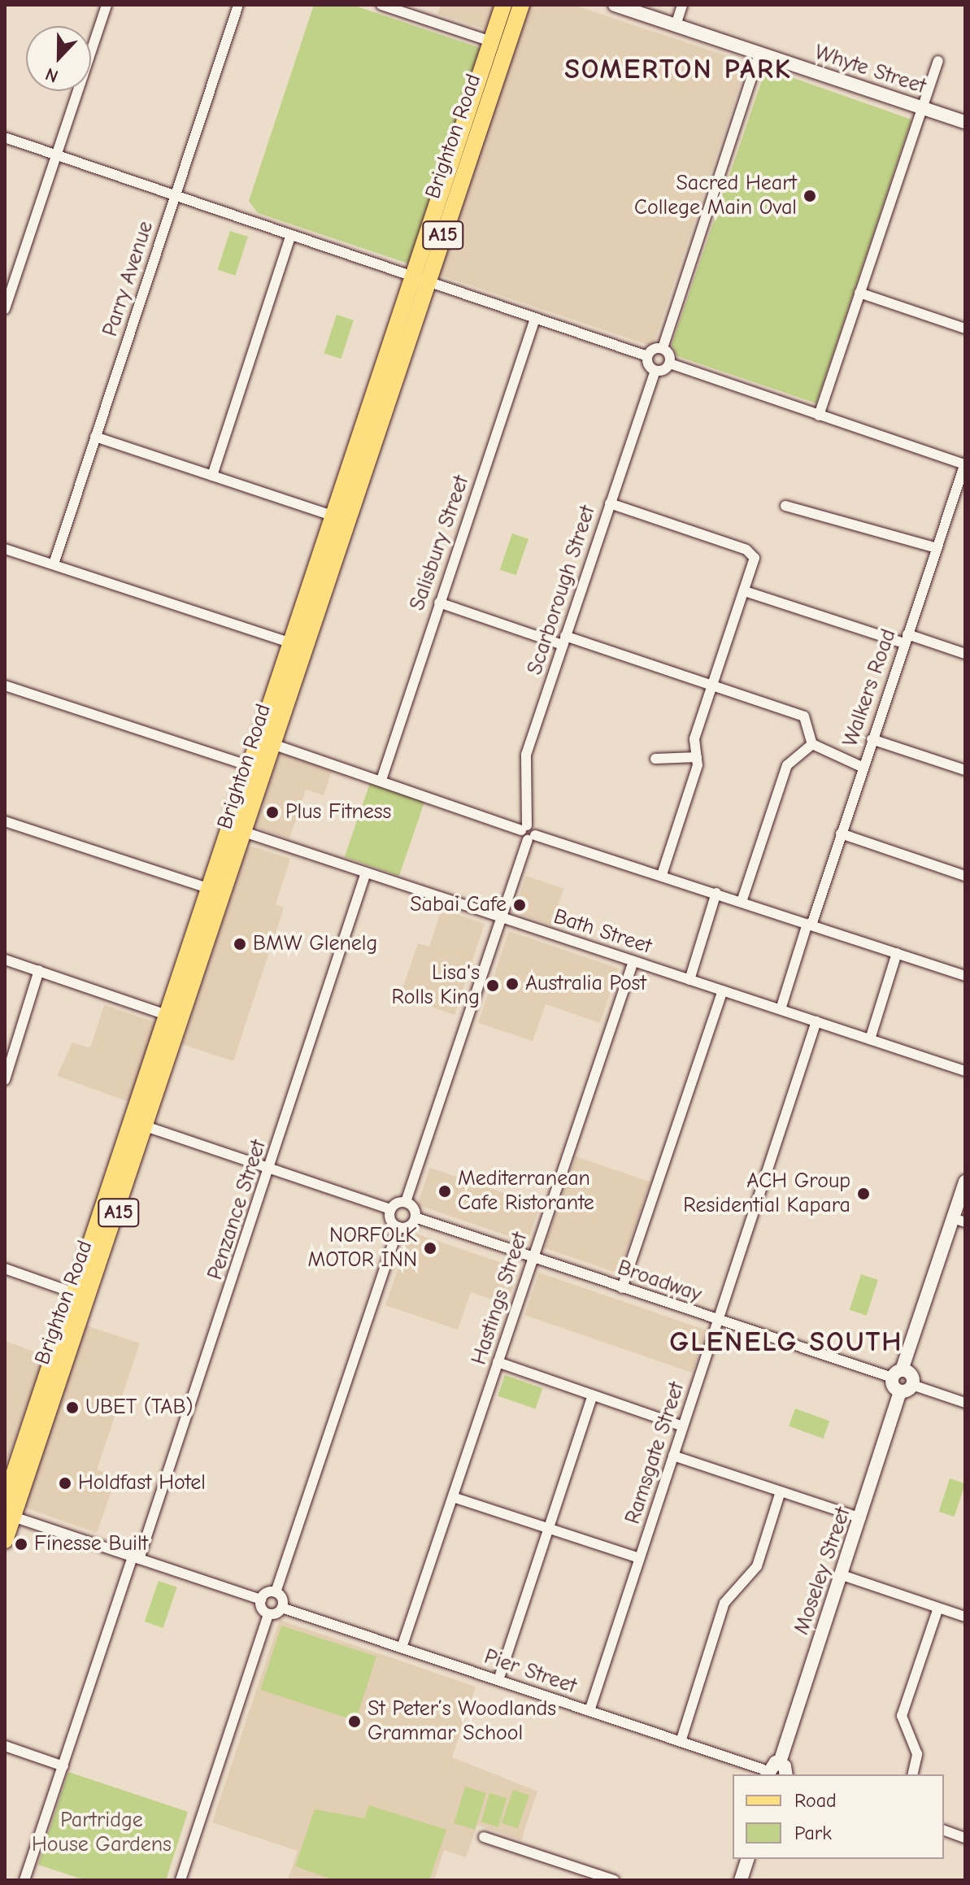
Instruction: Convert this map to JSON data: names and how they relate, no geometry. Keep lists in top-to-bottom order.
{
  "streets": {
    "main road": ["Brighton Road", "A15"],
    "street": [
      "Whyte Street",
      "Parry Avenue",
      "Salisbury Street",
      "Scarborough Street",
      "Walkers Road",
      "Bath Street",
      "Penzance Street",
      "Broadway",
      "Hastings Street",
      "Ramsgate Street",
      "Moseley Street",
      "Pier Street"
    ]
  },
  "crossings": [
    ["Brighton Road", "Bath Street"],
    ["Walkers Road", "Bath Street"],
    ["Bath Street", "Penzance Street"],
    ["Bath Street", "Hastings Street"],
    ["Bath Street", "Ramsgate Street"],
    ["Broadway", "Hastings Street"],
    ["Broadway", "Ramsgate Street"],
    ["Hastings Street", "Pier Street"],
    ["Ramsgate Street", "Pier Street"]
  ],
  "districts": ["SOMERTON PARK", "GLENELG SOUTH"],
  "parks": ["Partridge House Gardens"],
  "places": [
    "Sacred Heart College Main Oval",
    "Plus Fitness",
    "Sabai Cafe",
    "BMW Glenelg",
    "Australia Post",
    "Lisa's Rolls King",
    "Mediterranean Cafe Ristorante",
    "ACH Group Residential Kapara",
    "NORFOLK MOTOR INN",
    "UBET (TAB)",
    "Holdfast Hotel",
    "Finesse Built",
    "St Peter’s Woodlands Grammar School"
  ],
  "legend": ["Road", "Park"],
  "north": "bottom"
}
